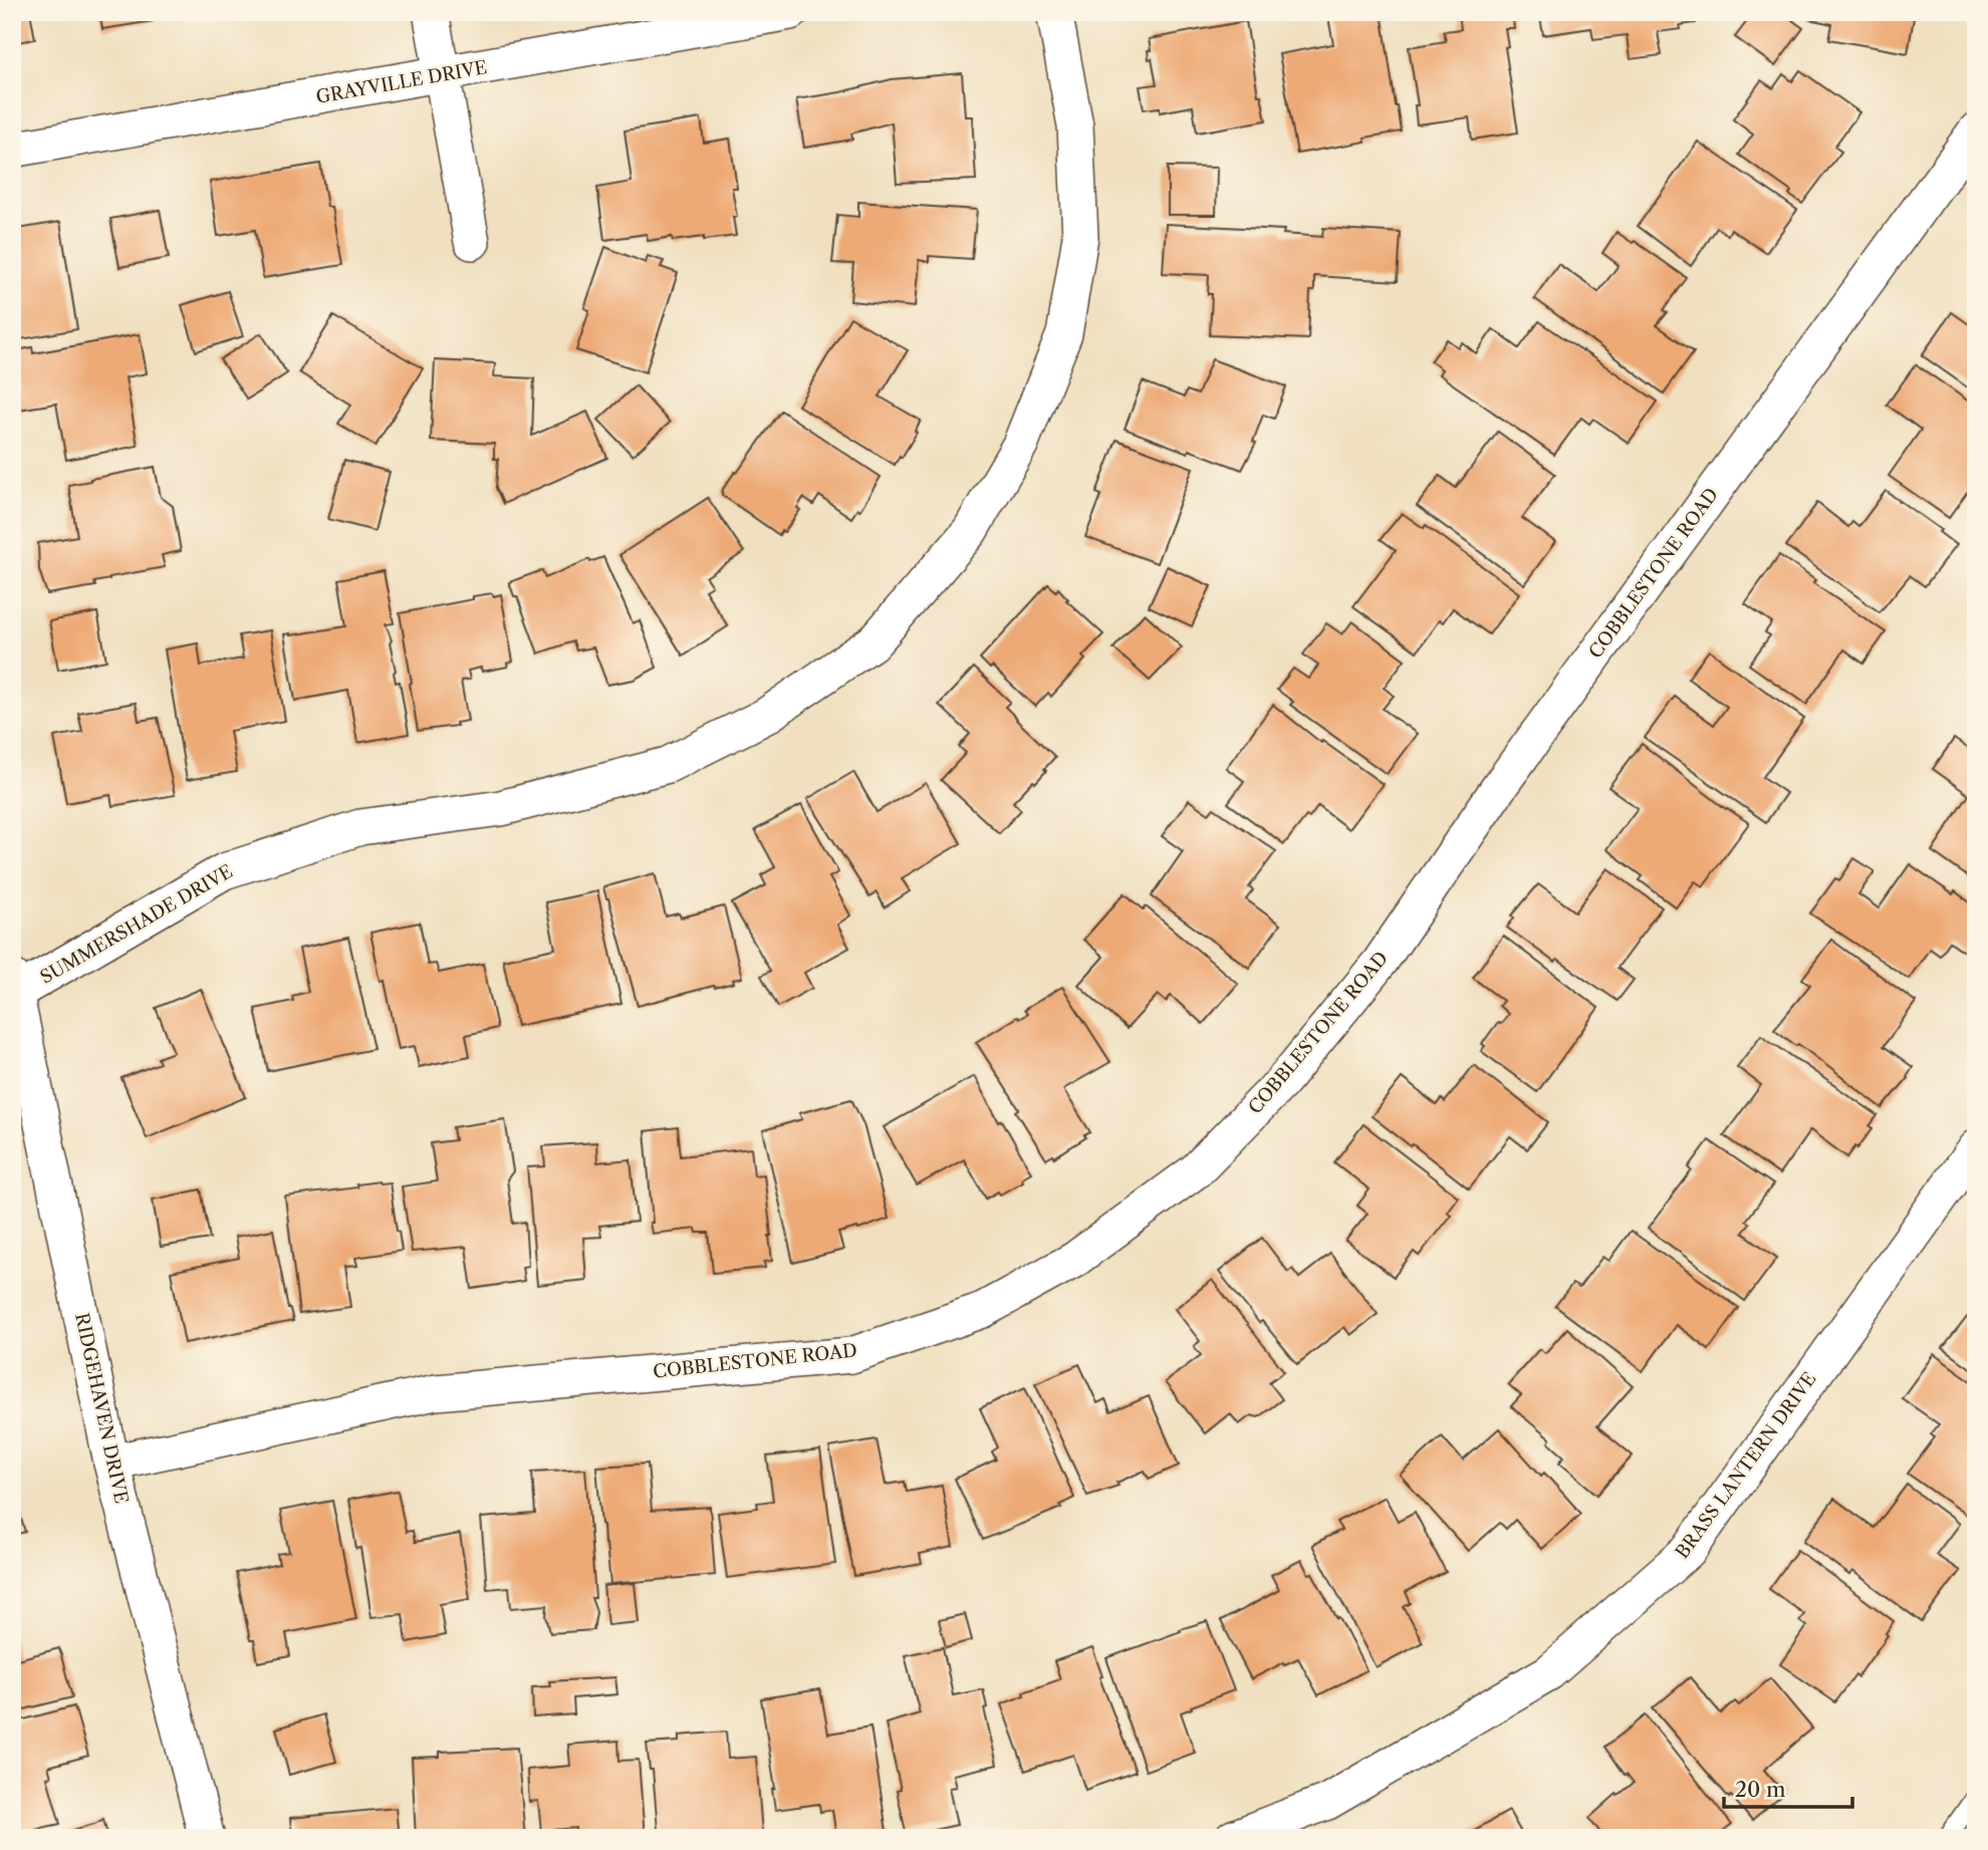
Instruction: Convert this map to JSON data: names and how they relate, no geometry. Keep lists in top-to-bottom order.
{
  "streets": {
    "street": [
      "GRAYVILLE DRIVE",
      "COBBLESTONE ROAD",
      "SUMMERSHADE DRIVE",
      "RIDGEHAVEN DRIVE",
      "BRASS LANTERN DRIVE"
    ]
  },
  "crossings": [
    ["COBBLESTONE ROAD", "RIDGEHAVEN DRIVE"],
    ["SUMMERSHADE DRIVE", "RIDGEHAVEN DRIVE"]
  ],
  "scale_bar": "20 m"
}
